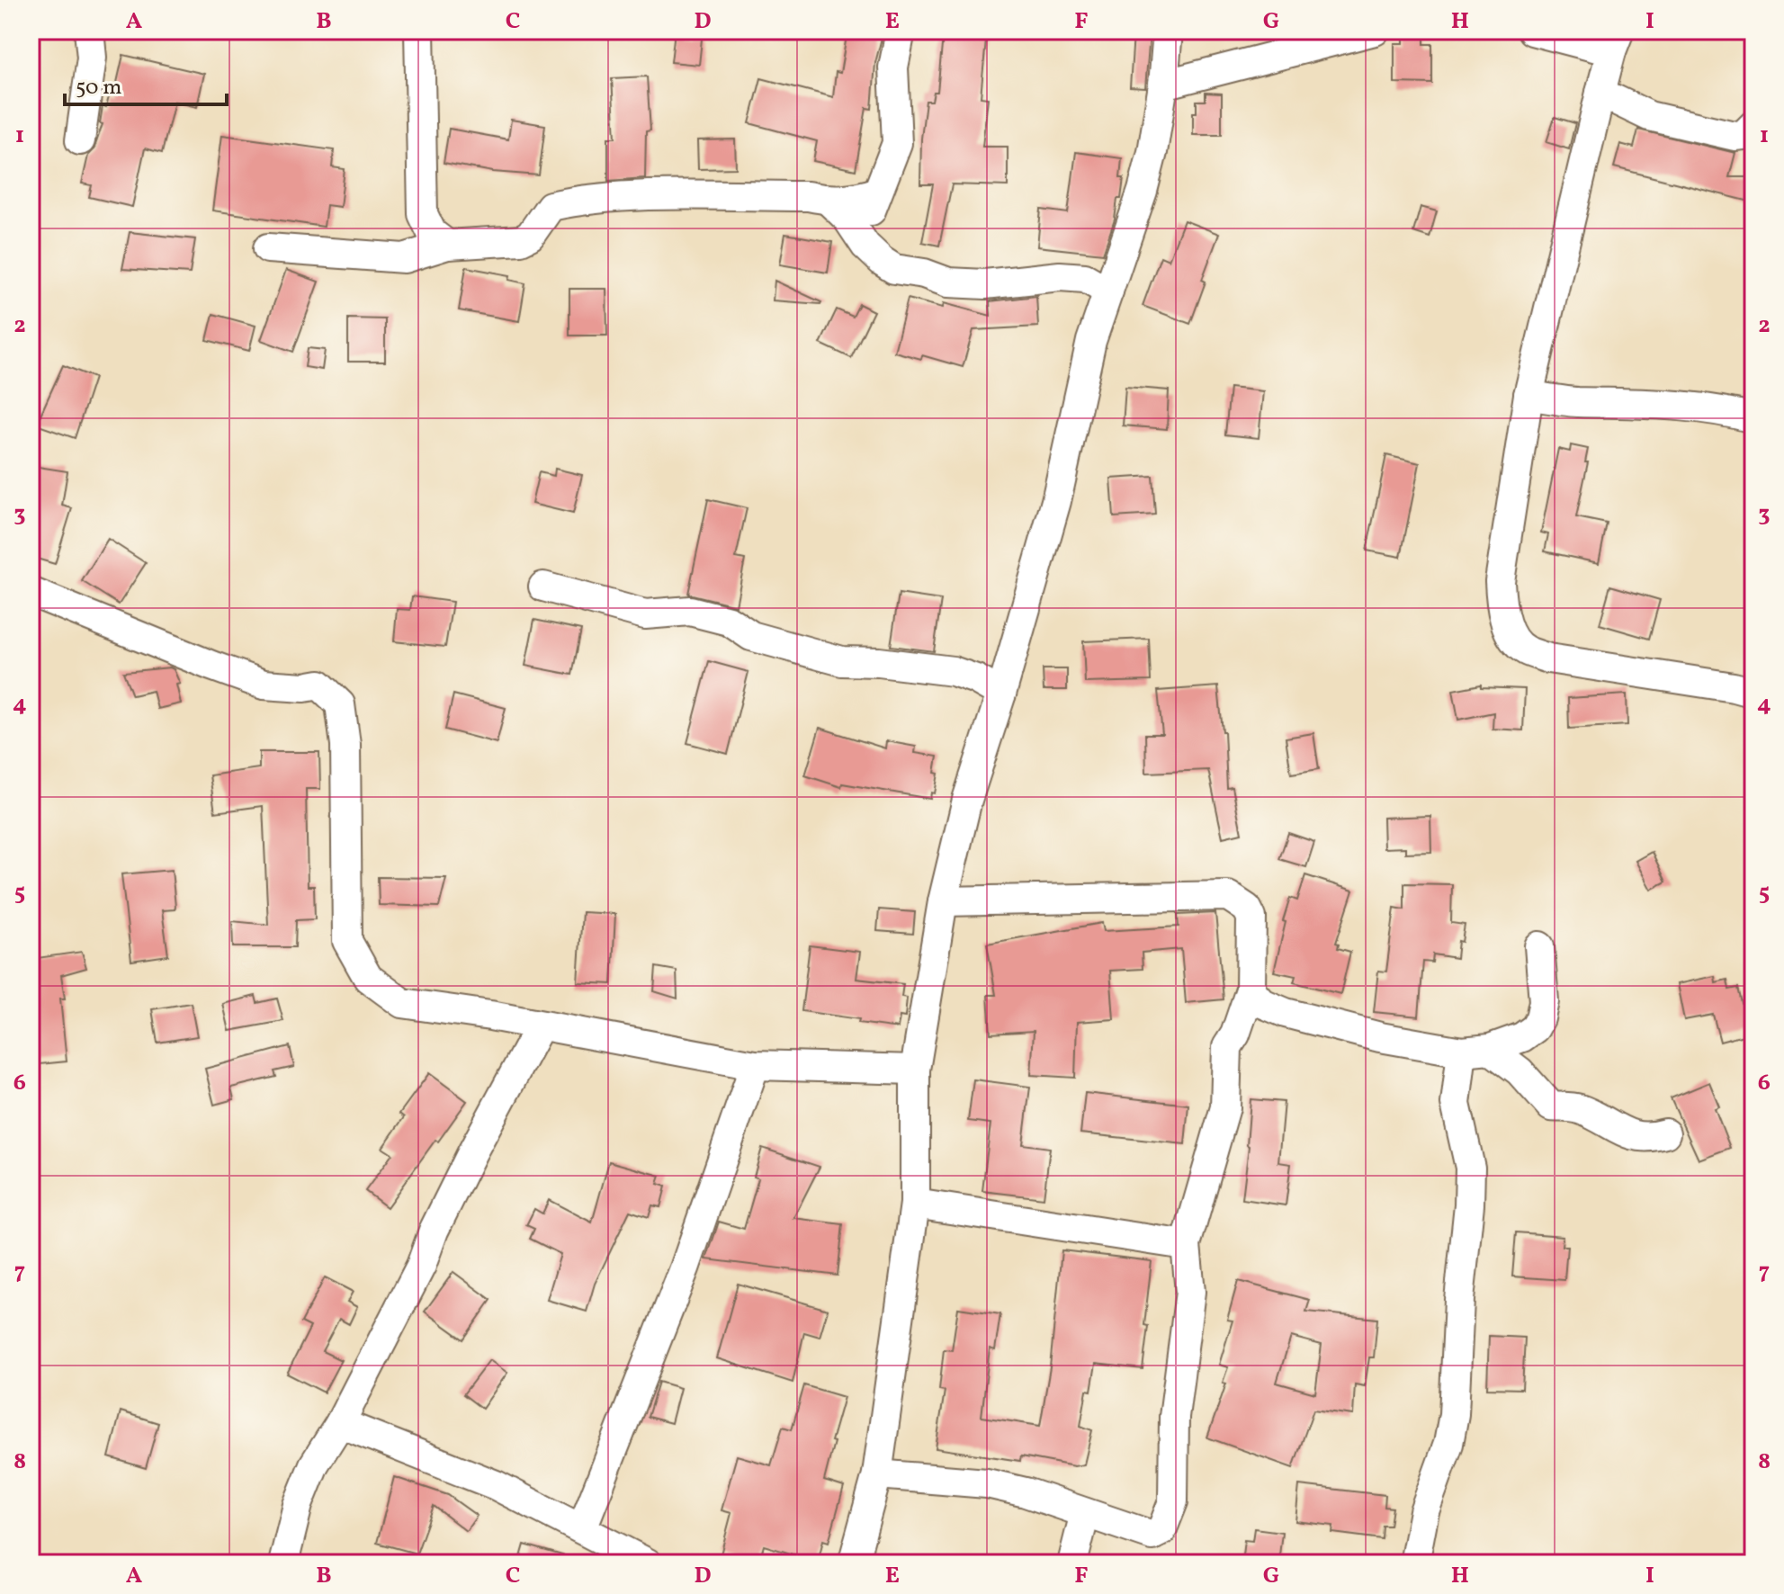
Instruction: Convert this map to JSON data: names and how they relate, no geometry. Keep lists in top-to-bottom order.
{
  "scale_bar": "50 m",
  "grid": {
    "columns": [
      "A",
      "B",
      "C",
      "D",
      "E",
      "F",
      "G",
      "H",
      "I"
    ],
    "rows": [
      "1",
      "2",
      "3",
      "4",
      "5",
      "6",
      "7",
      "8"
    ]
  }
}
